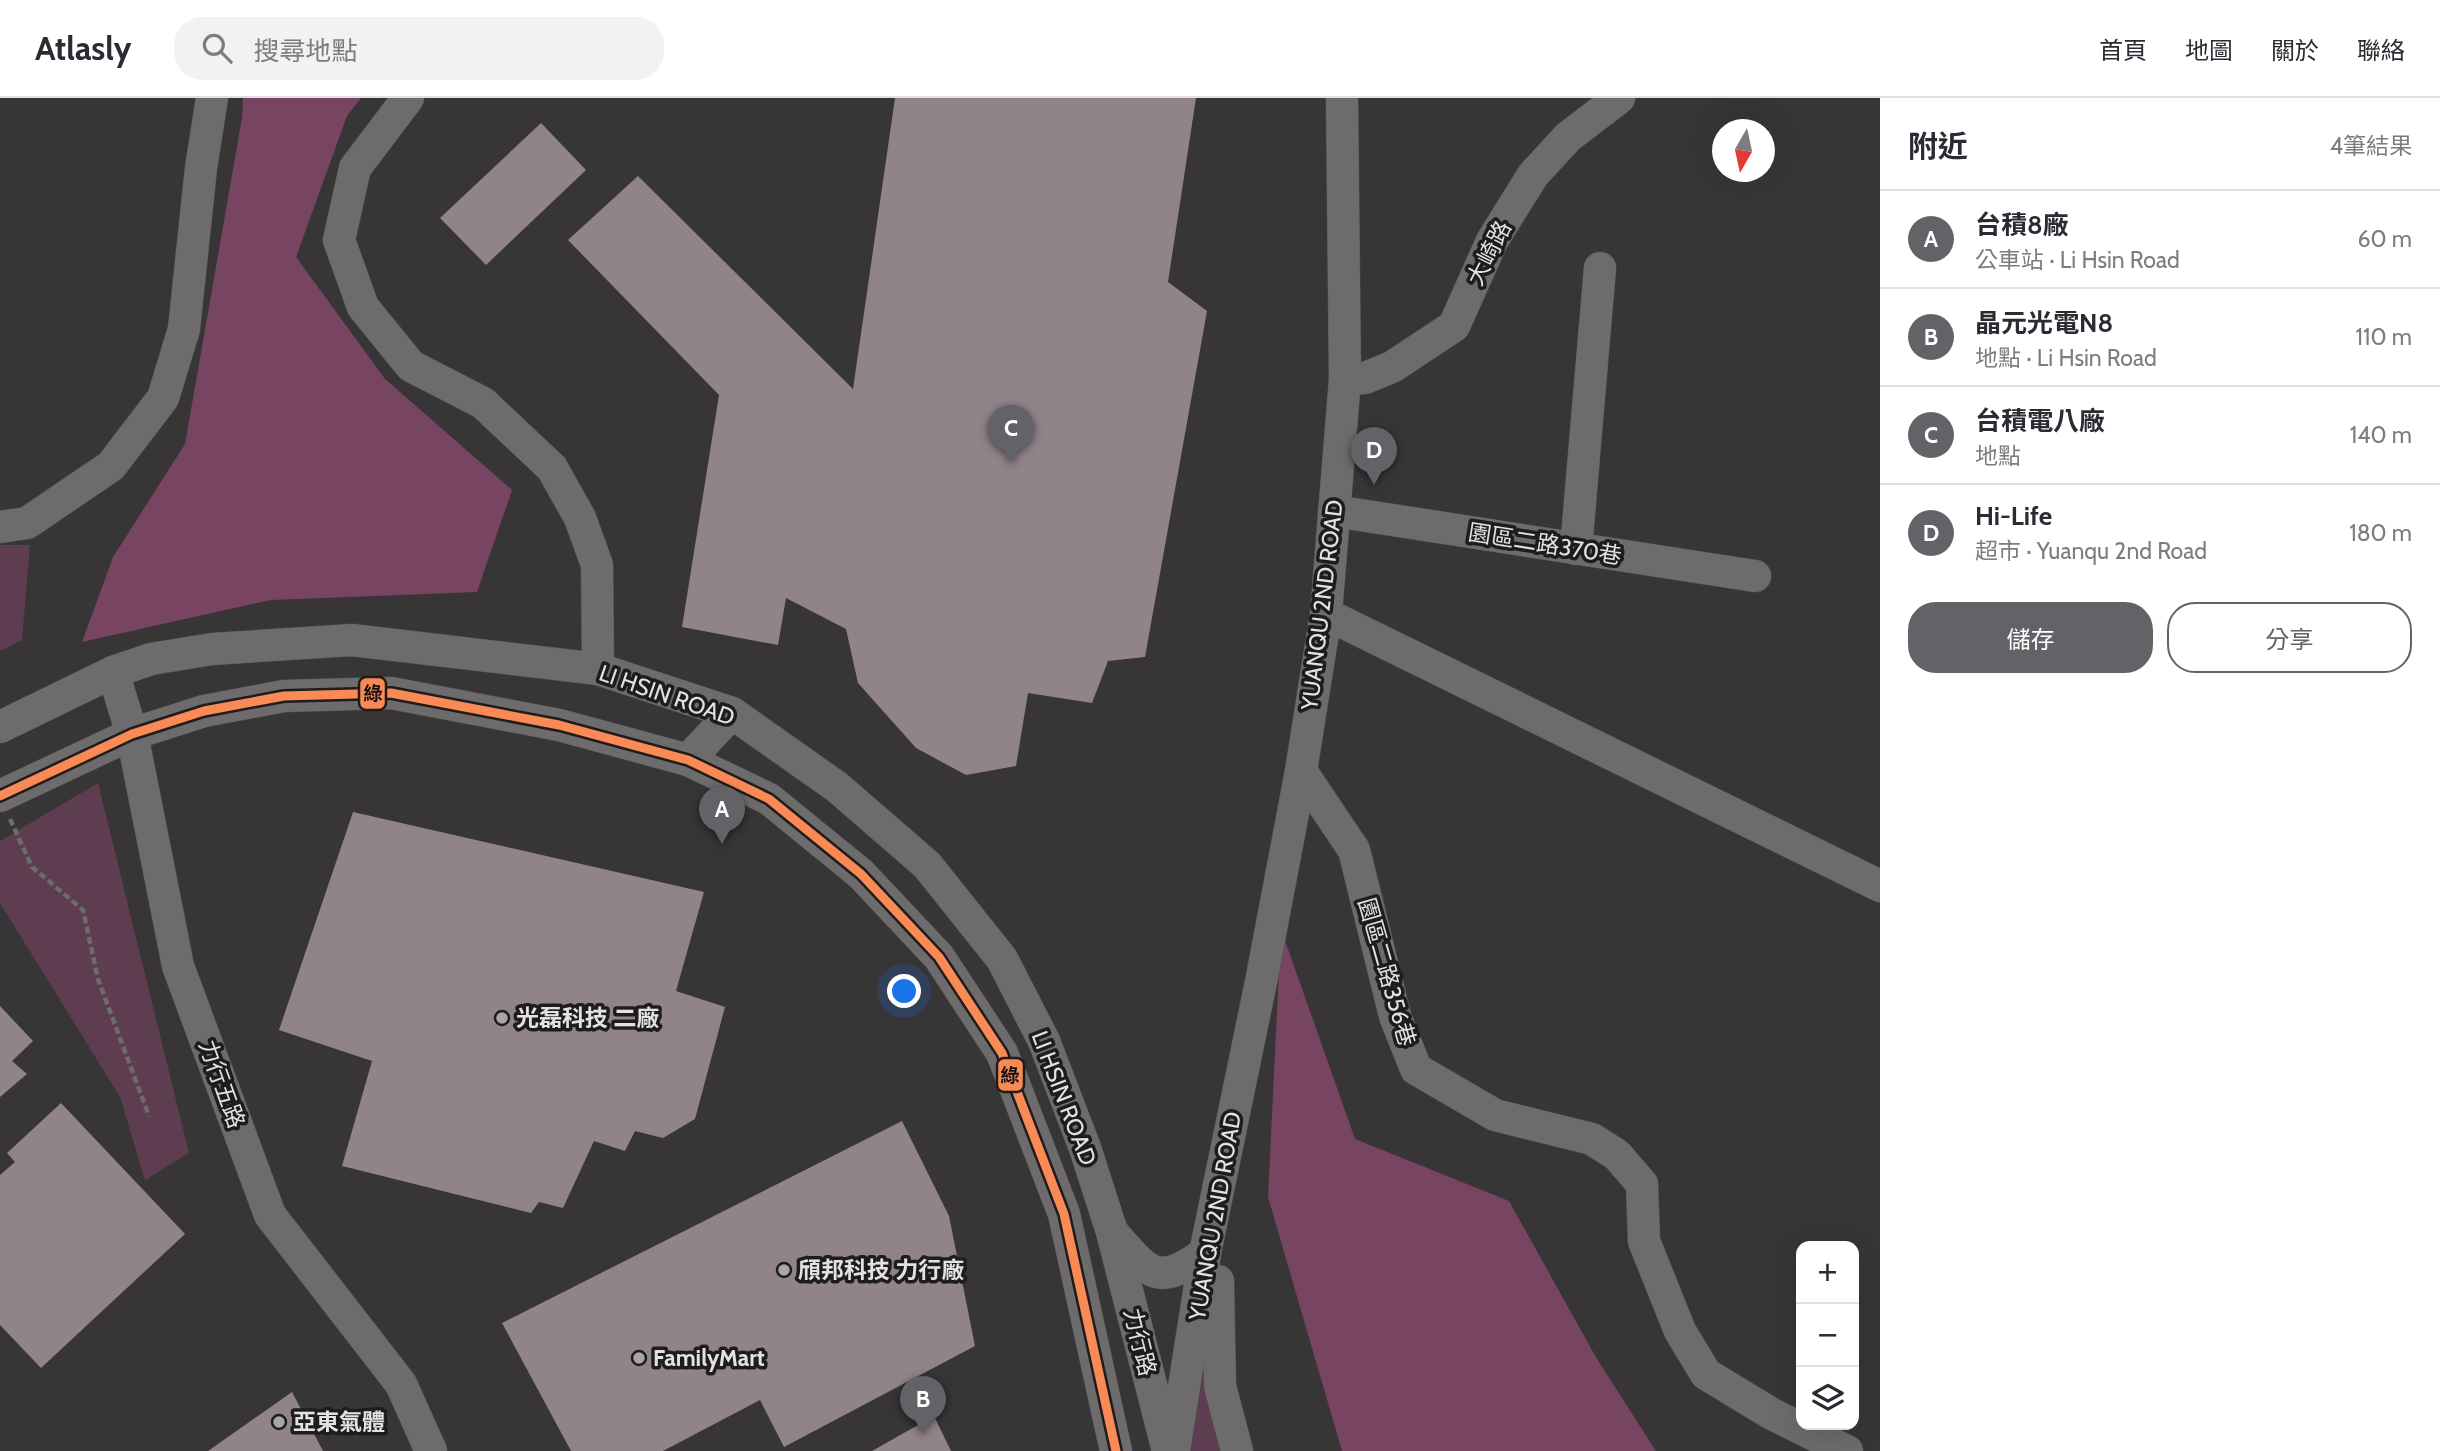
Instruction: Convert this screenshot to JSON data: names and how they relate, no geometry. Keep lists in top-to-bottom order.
{
  "streets": {
    "street": [
      "大崎路",
      "園區二路370巷",
      "YUANQU 2ND ROAD",
      "LI HSIN ROAD",
      "園區二路356巷",
      "力行五路",
      "力行路"
    ]
  },
  "crossings": [
    ["大崎路", "YUANQU 2ND ROAD"],
    ["園區二路370巷", "YUANQU 2ND ROAD"],
    ["YUANQU 2ND ROAD", "園區二路356巷"],
    ["LI HSIN ROAD", "力行五路"],
    ["LI HSIN ROAD", "力行路"]
  ],
  "places": [
    "光磊科技 二廠",
    "頎邦科技 力行廠",
    "FamilyMart",
    "亞東氣體"
  ],
  "lines": ["transit line 綠"],
  "north": "bottom",
  "page": {
    "header": "Atlasly",
    "search": "搜尋地點",
    "nav": [
      "首頁",
      "地圖",
      "關於",
      "聯絡"
    ],
    "heading": ["附近", "4筆結果"],
    "list": [
      {
        "mark": "A",
        "name": "台積8廠",
        "note": "公車站 · Li Hsin Road",
        "value": "60 m"
      },
      {
        "mark": "B",
        "name": "晶元光電N8",
        "note": "地點 · Li Hsin Road",
        "value": "110 m"
      },
      {
        "mark": "C",
        "name": "台積電八廠",
        "note": "地點",
        "value": "140 m"
      },
      {
        "mark": "D",
        "name": "Hi-Life",
        "note": "超市 · Yuanqu 2nd Road",
        "value": "180 m"
      }
    ],
    "pins": [
      "C",
      "D",
      "A",
      "B"
    ],
    "buttons": ["儲存", "分享"],
    "map_buttons": ["+", "−"]
  }
}
